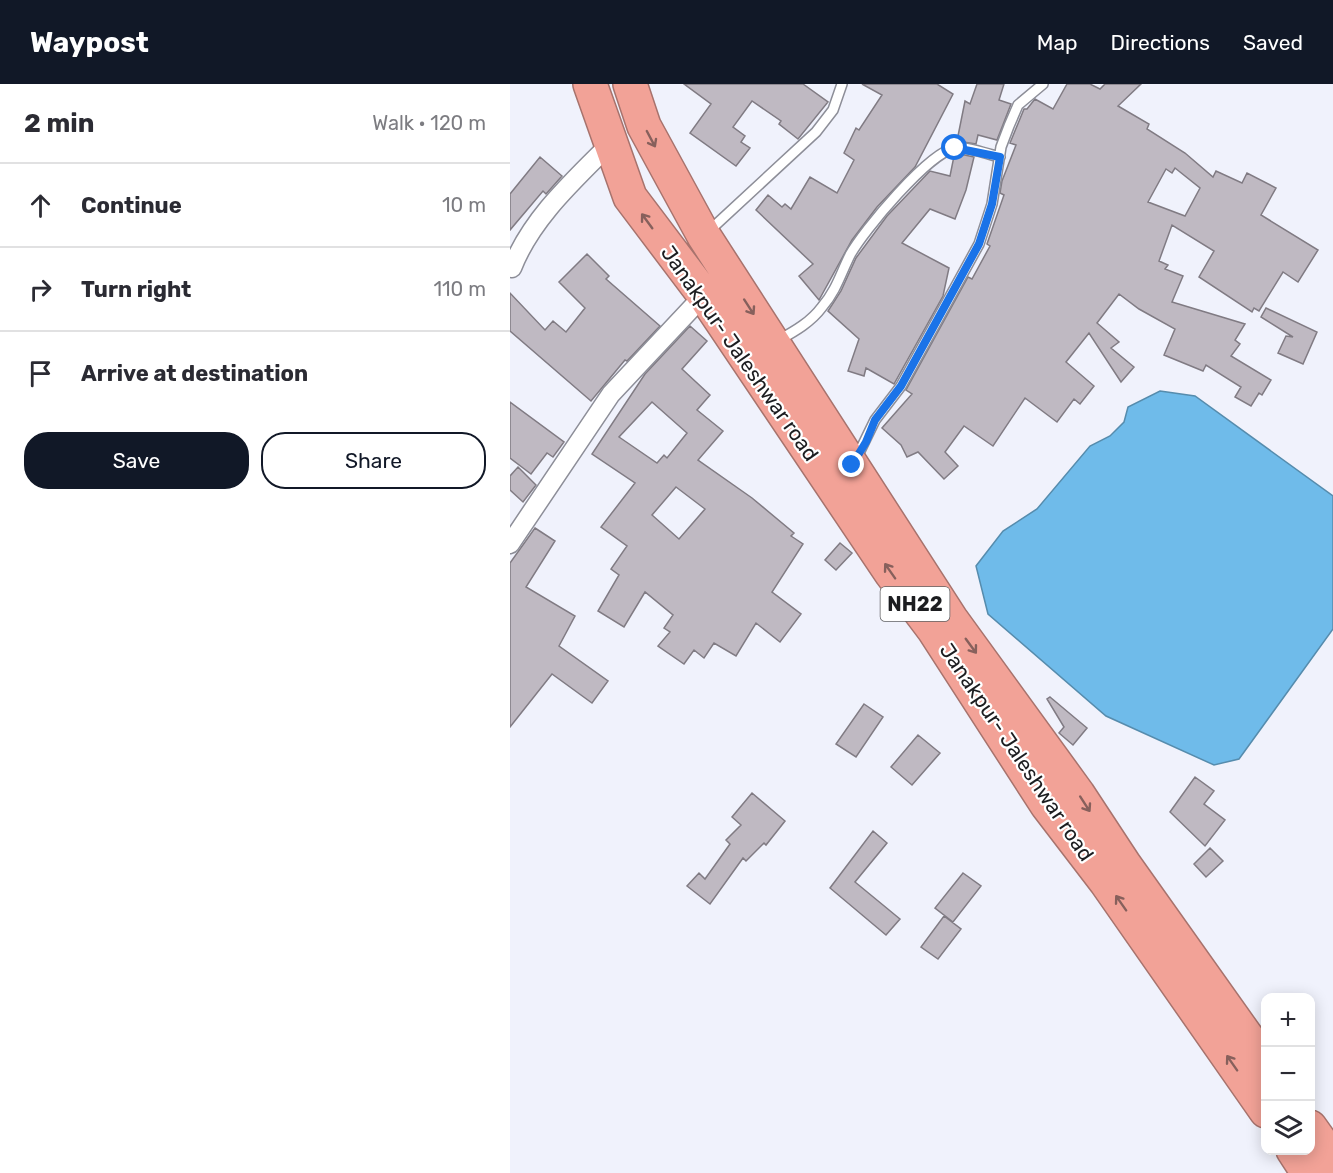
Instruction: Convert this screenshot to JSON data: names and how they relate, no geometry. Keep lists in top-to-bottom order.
{
  "streets": {
    "highway": ["Janakpur- Jaleshwar road", "NH22"]
  },
  "page": {
    "header": "Waypost",
    "nav": ["Map", "Directions", "Saved"],
    "heading": ["2 min", "Walk · 120 m"],
    "list": [
      ["Continue", "10 m"],
      ["Turn right", "110 m"],
      "Arrive at destination"
    ],
    "buttons": ["Save", "Share"],
    "map_buttons": ["+", "−"]
  }
}
